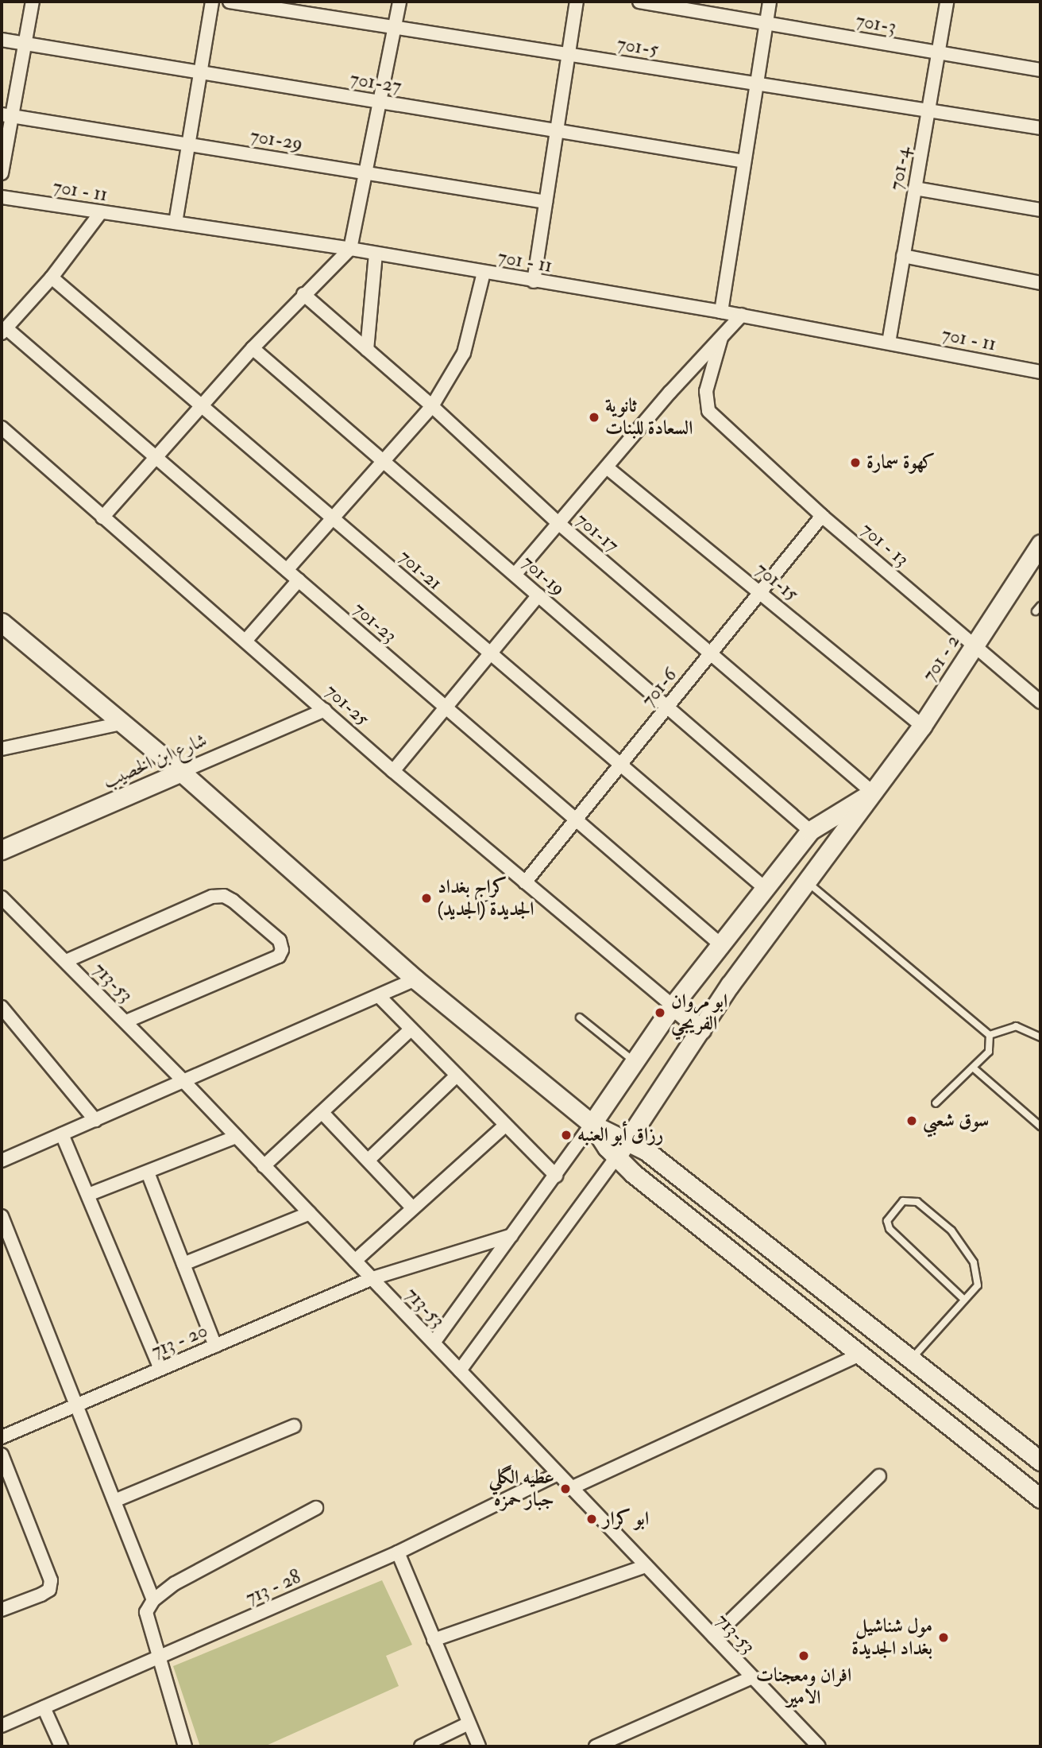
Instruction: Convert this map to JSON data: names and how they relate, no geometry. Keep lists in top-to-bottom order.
{
  "streets": {
    "street": [
      "701-3",
      "701-5",
      "701-27",
      "701-29",
      "701-4",
      "701 - 11",
      "701-17",
      "701 - 13",
      "701-21",
      "701-19",
      "701-15",
      "701-23",
      "701 - 2",
      "701-6",
      "701-25",
      "شارع ابن الخصيب",
      "713-53",
      "713 - 20",
      "713 - 28"
    ]
  },
  "crossings": [
    ["701-3", "701-4"],
    ["701-5", "701-4"],
    ["701-4", "701 - 11"],
    ["701-17", "701 - 2"],
    ["701-17", "701-6"],
    ["701 - 13", "701 - 2"],
    ["701 - 13", "701-6"],
    ["701-21", "701-6"],
    ["701-19", "701-6"],
    ["701-15", "701 - 2"],
    ["701-15", "701-6"],
    ["701-23", "701-6"],
    ["701-6", "701-25"],
    ["701-25", "شارع ابن الخصيب"],
    ["713-53", "713 - 20"],
    ["713-53", "713 - 28"]
  ],
  "places": [
    "ثانوية السعادة للبنات",
    "كهوة سمارة",
    "كراج بغداد الجديدة (الجديد)",
    "ابو مروان الفريجي",
    "سوق شعبي",
    "رزاق أبو العنبه",
    "عطيه الگلي جبار حمزه",
    "ابو كرار",
    "مول شناشيل بغداد الجديدة",
    "افران ومعجنات الامير"
  ]
}
